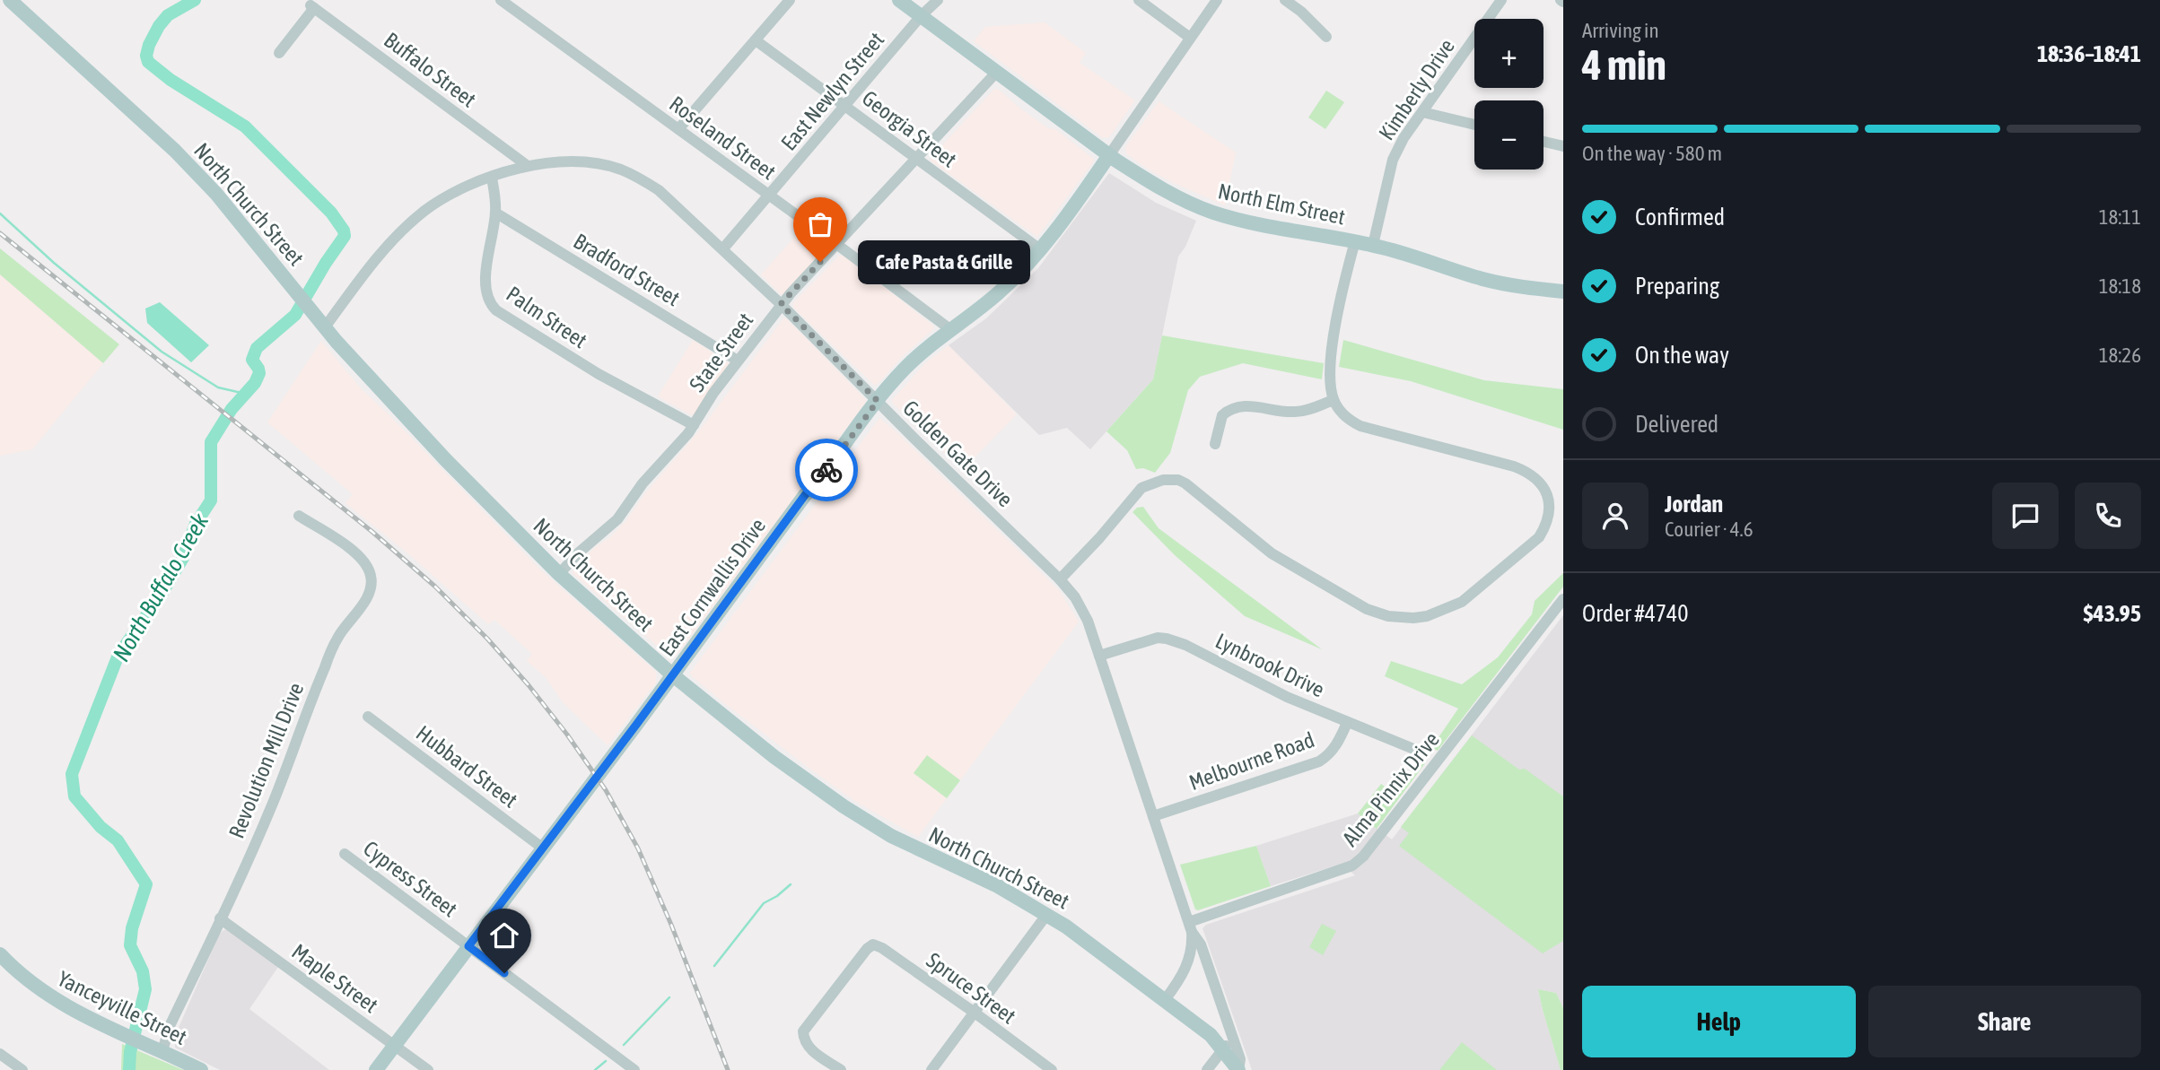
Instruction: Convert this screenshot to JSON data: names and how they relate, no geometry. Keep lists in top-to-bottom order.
{
  "streets": {
    "main road": [
      "North Church Street",
      "North Elm Street",
      "East Cornwallis Drive",
      "Yanceyville Street"
    ],
    "street": [
      "Buffalo Street",
      "Kimberly Drive",
      "East Newlyn Street",
      "Georgia Street",
      "Roseland Street",
      "Bradford Street",
      "Palm Street",
      "State Street",
      "Golden Gate Drive",
      "Lynbrook Drive",
      "Revolution Mill Drive",
      "Melbourne Road",
      "Hubbard Street",
      "Alma Pinnix Drive",
      "Cypress Street",
      "Maple Street",
      "Spruce Street"
    ]
  },
  "crossings": [
    ["Buffalo Street", "Golden Gate Drive"],
    ["Kimberly Drive", "North Elm Street"],
    ["East Newlyn Street", "Georgia Street"],
    ["East Newlyn Street", "Roseland Street"],
    ["East Newlyn Street", "North Elm Street"],
    ["East Newlyn Street", "Golden Gate Drive"],
    ["Georgia Street", "State Street"],
    ["Georgia Street", "East Cornwallis Drive"],
    ["Roseland Street", "State Street"],
    ["Roseland Street", "East Cornwallis Drive"],
    ["North Church Street", "State Street"],
    ["North Church Street", "Golden Gate Drive"],
    ["North Church Street", "East Cornwallis Drive"],
    ["North Elm Street", "State Street"],
    ["North Elm Street", "East Cornwallis Drive"],
    ["Bradford Street", "Palm Street"],
    ["Bradford Street", "State Street"],
    ["Palm Street", "State Street"],
    ["Palm Street", "Golden Gate Drive"],
    ["State Street", "Golden Gate Drive"],
    ["Golden Gate Drive", "East Cornwallis Drive"],
    ["Golden Gate Drive", "Lynbrook Drive"],
    ["Golden Gate Drive", "Melbourne Road"],
    ["Golden Gate Drive", "Alma Pinnix Drive"],
    ["East Cornwallis Drive", "Hubbard Street"],
    ["East Cornwallis Drive", "Cypress Street"],
    ["East Cornwallis Drive", "Maple Street"],
    ["Lynbrook Drive", "Melbourne Road"],
    ["Revolution Mill Drive", "Maple Street"],
    ["Revolution Mill Drive", "Yanceyville Street"]
  ],
  "water": ["North Buffalo Creek"],
  "places": ["Cafe Pasta & Grille"],
  "page": {
    "heading": ["4 min", "Arriving in", "18:36–18:41"],
    "panel": [
      "Jordan",
      "Courier · 4.6",
      "Order #4740",
      "$43.95"
    ],
    "map_buttons": ["+", "−"],
    "bar": "On the way · 580 m",
    "list": [
      ["Confirmed", "18:11"],
      ["Preparing", "18:18"],
      ["On the way", "18:26"],
      "Delivered"
    ],
    "bubble": "Cafe Pasta & Grille",
    "buttons": ["Help", "Share"]
  }
}
